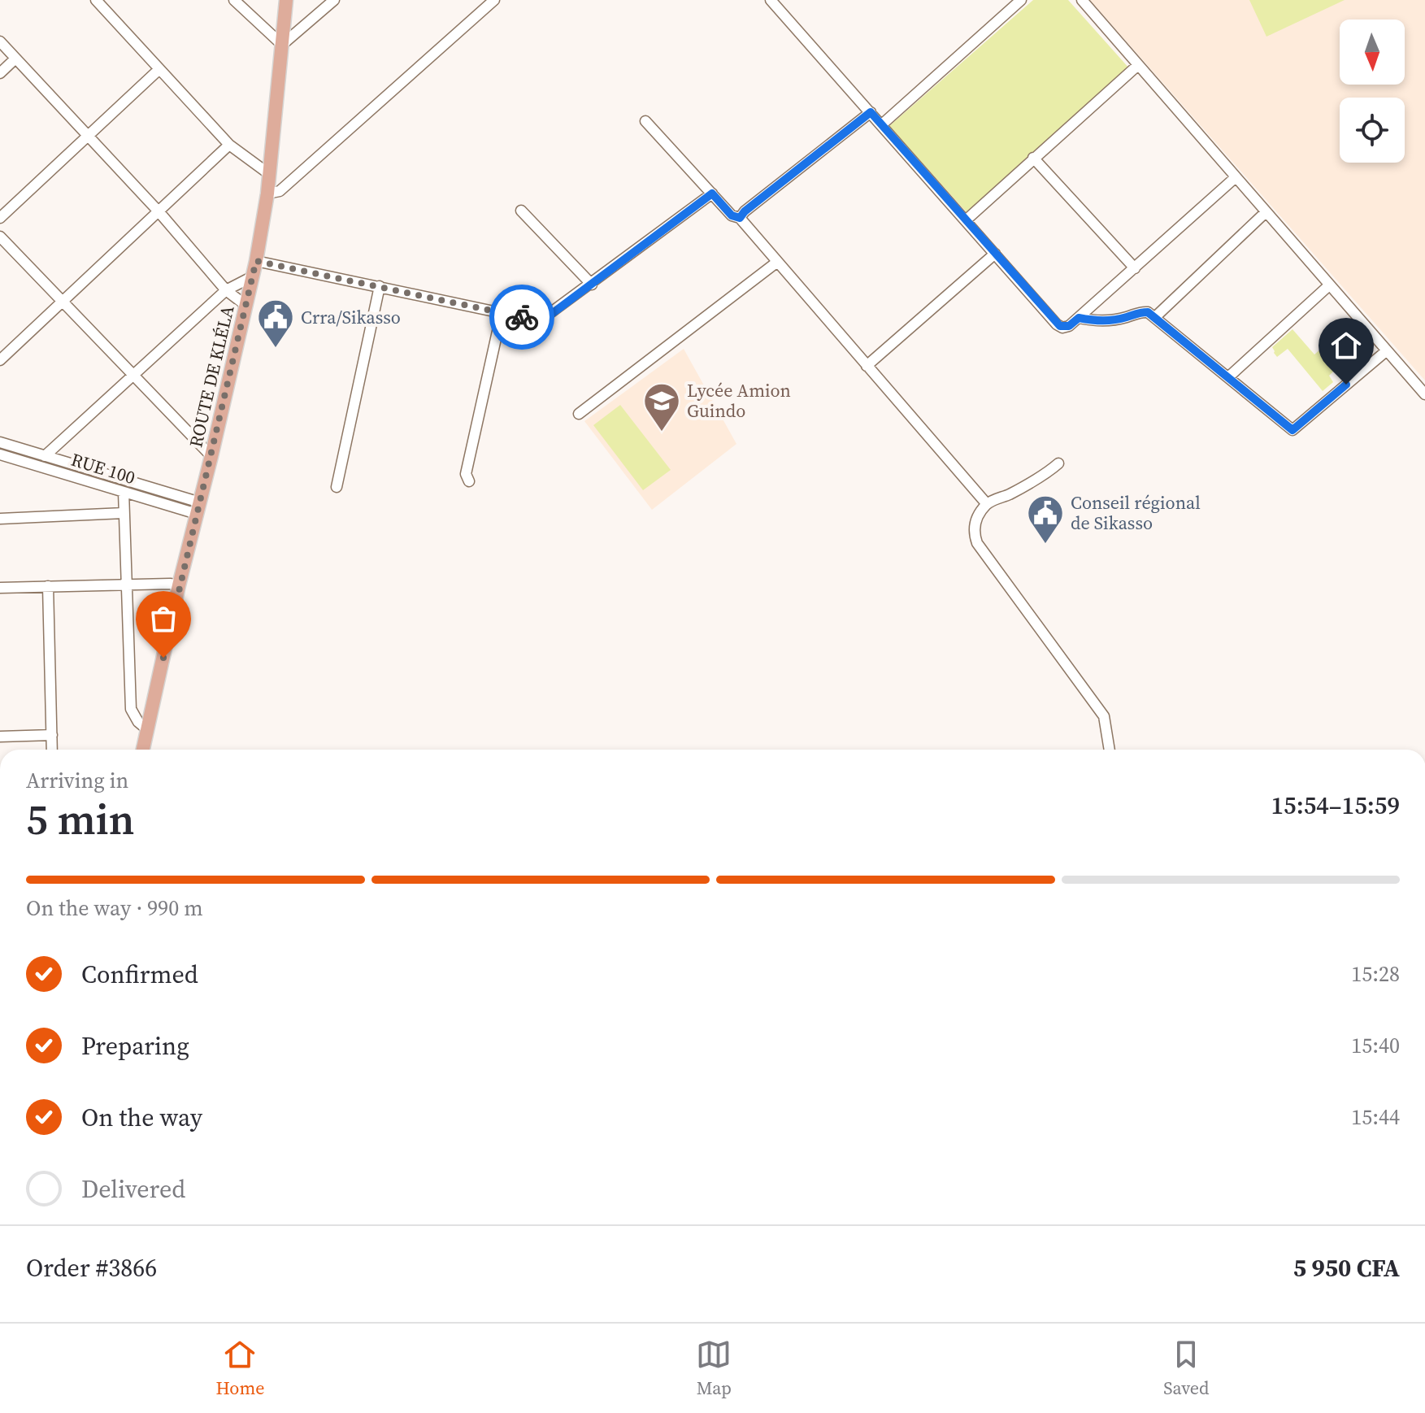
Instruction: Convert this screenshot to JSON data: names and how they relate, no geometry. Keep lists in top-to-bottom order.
{
  "streets": {
    "main road": ["ROUTE DE KLÉLA"],
    "street": ["RUE 100"]
  },
  "crossings": [
    ["ROUTE DE KLÉLA", "RUE 100"]
  ],
  "places": {
    "public building": ["Crra/Sikasso", "Conseil régional de Sikasso"],
    "school or university": ["Lycée Amion Guindo"]
  },
  "north": "bottom",
  "page": {
    "heading": ["5 min", "Arriving in", "15:54–15:59"],
    "panel": ["Order #3866", "5 950 CFA"],
    "bar": "On the way · 990 m",
    "list": [
      ["Confirmed", "15:28"],
      ["Preparing", "15:40"],
      ["On the way", "15:44"],
      "Delivered"
    ],
    "tabs": ["Home", "Map", "Saved"]
  }
}
